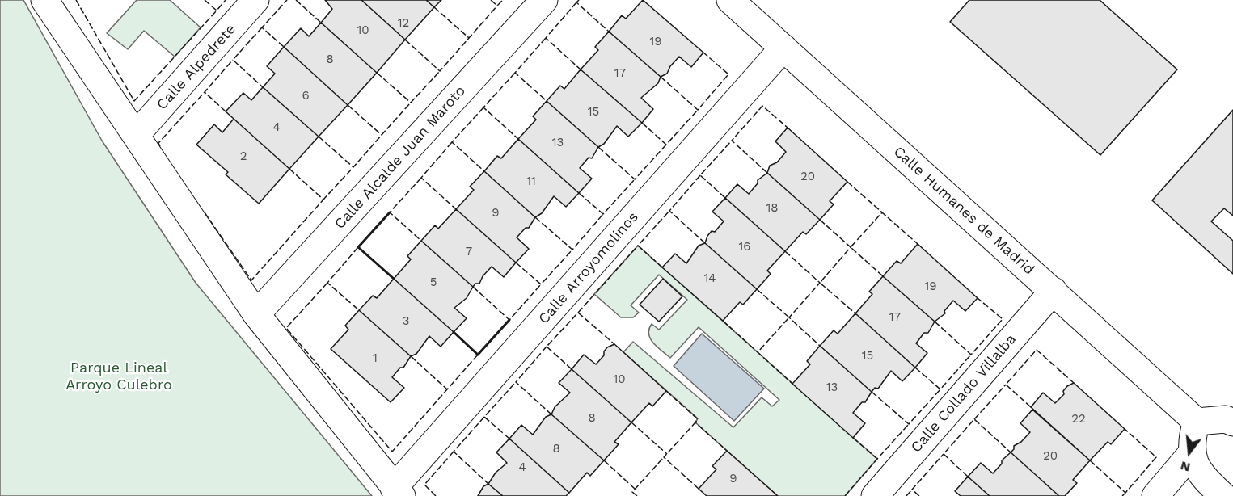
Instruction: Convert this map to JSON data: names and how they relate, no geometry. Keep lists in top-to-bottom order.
{
  "streets": {
    "street": [
      "Calle Alpedrete",
      "Calle Alcalde Juan Maroto",
      "Calle Humanes de Madrid",
      "Calle Arroyomolinos",
      "Calle Collado Villalba"
    ]
  },
  "crossings": [
    ["Calle Humanes de Madrid", "Calle Arroyomolinos"],
    ["Calle Humanes de Madrid", "Calle Collado Villalba"]
  ],
  "parks": ["Parque Lineal Arroyo Culebro"],
  "house_numbers": [
    "12",
    "10",
    "19",
    "8",
    "17",
    "6",
    "15",
    "4",
    "13",
    "2",
    "20",
    "11",
    "18",
    "9",
    "16",
    "7",
    "14",
    "5",
    "19",
    "17",
    "3",
    "15",
    "1",
    "10",
    "13",
    "8",
    "22",
    "8",
    "20",
    "4",
    "9"
  ],
  "north": "bottom"
}
